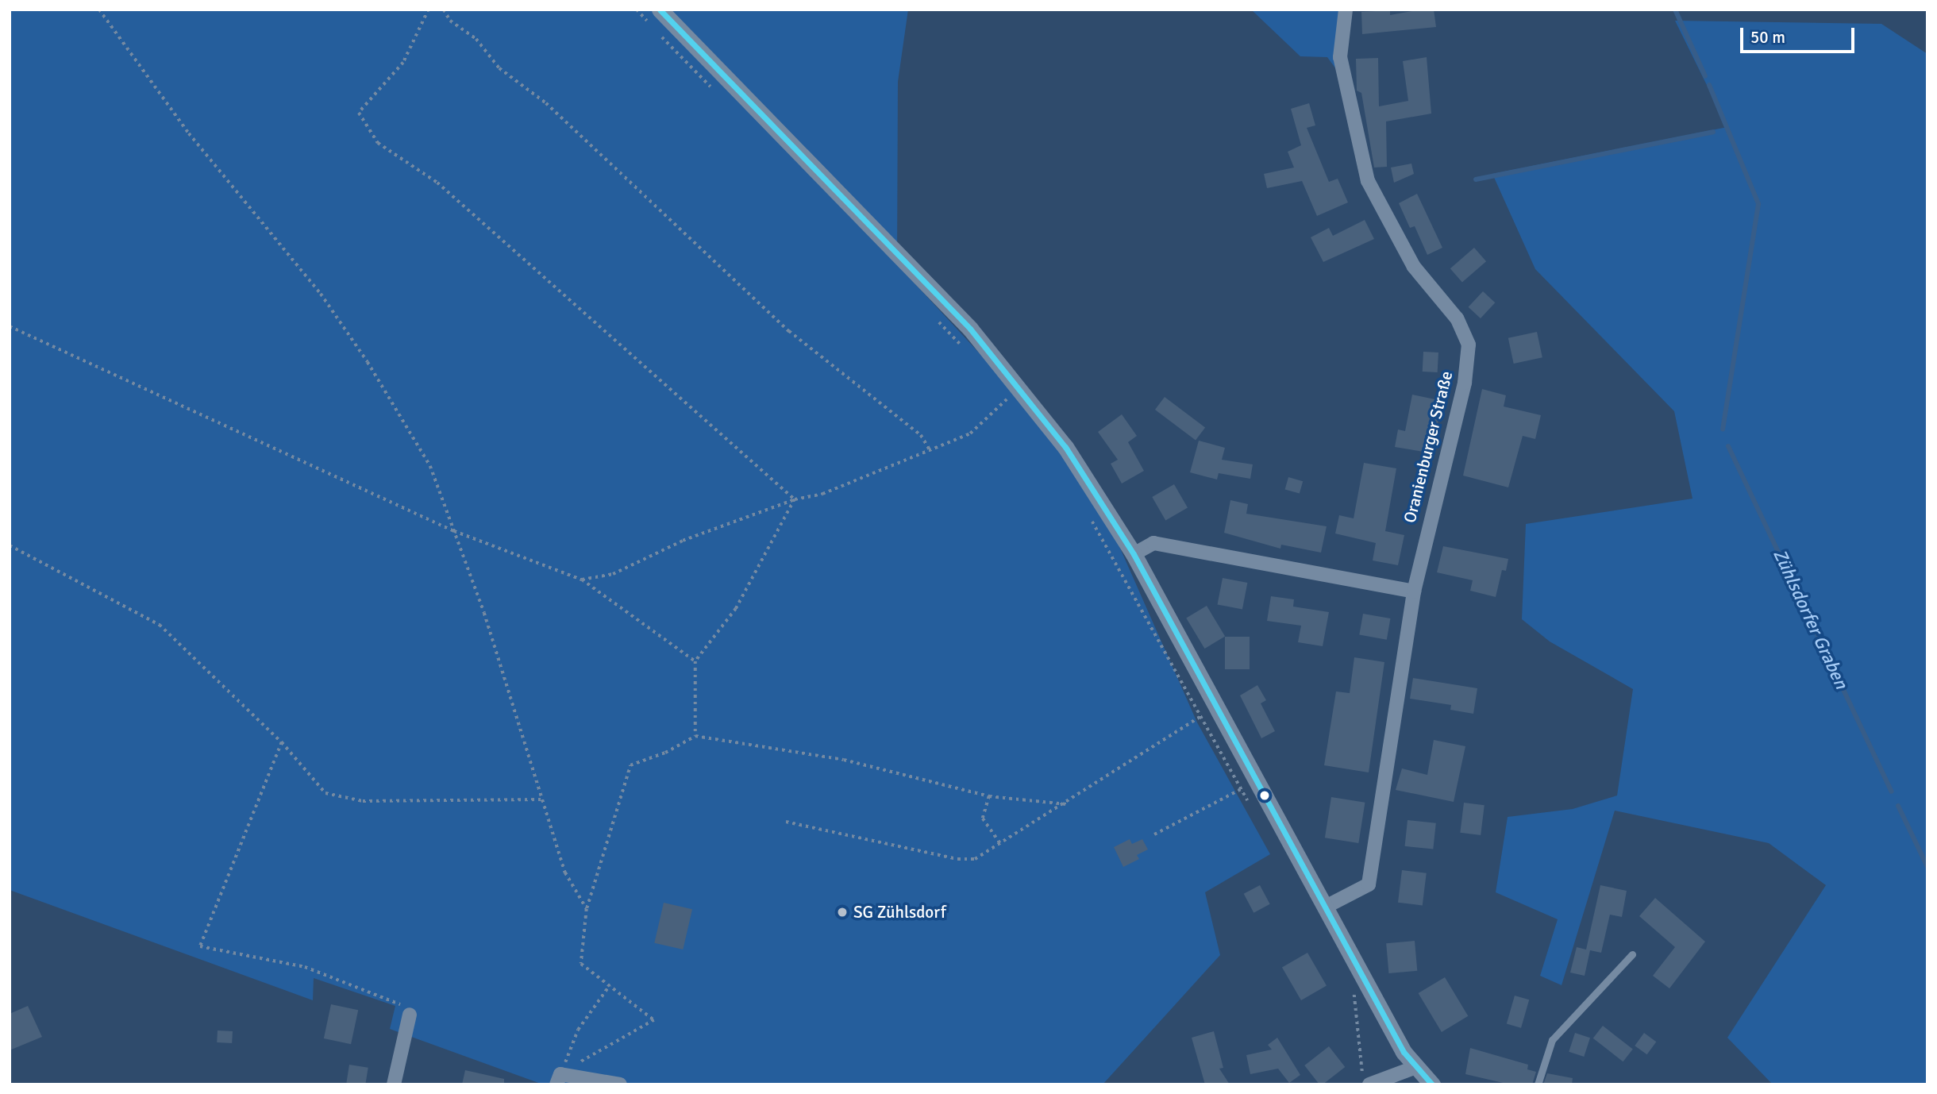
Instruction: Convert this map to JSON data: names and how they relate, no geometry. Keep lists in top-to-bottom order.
{
  "streets": {
    "street": ["Oranienburger Straße"]
  },
  "water": ["Zühlsdorfer Graben"],
  "places": ["SG Zühlsdorf"],
  "scale_bar": "50 m"
}
